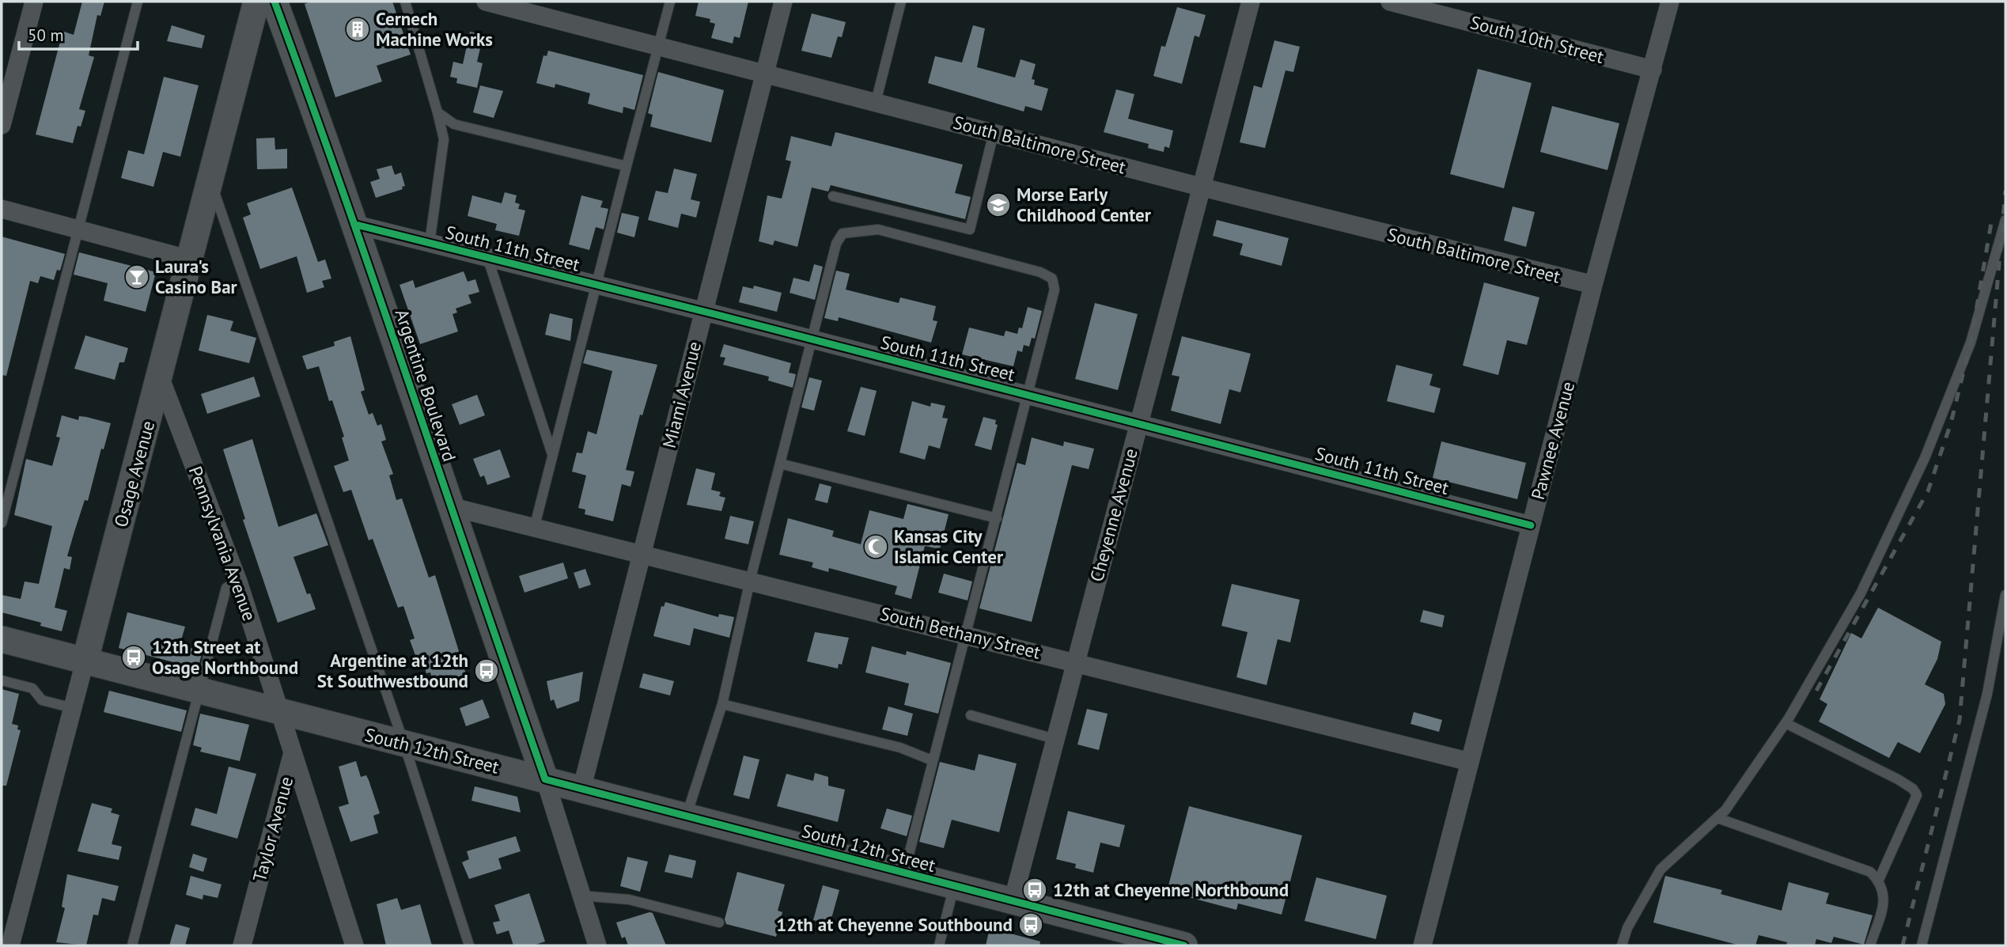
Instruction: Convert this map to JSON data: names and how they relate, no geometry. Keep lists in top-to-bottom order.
{
  "streets": {
    "street": [
      "South 10th Street",
      "South Baltimore Street",
      "South 11th Street",
      "Argentine Boulevard",
      "Miami Avenue",
      "Pawnee Avenue",
      "Osage Avenue",
      "Cheyenne Avenue",
      "Pennsylvania Avenue",
      "South Bethany Street",
      "South 12th Street",
      "Taylor Avenue"
    ]
  },
  "crossings": [
    ["South 10th Street", "Pawnee Avenue"],
    ["South Baltimore Street", "Miami Avenue"],
    ["South Baltimore Street", "Pawnee Avenue"],
    ["South Baltimore Street", "Cheyenne Avenue"],
    ["South 11th Street", "Argentine Boulevard"],
    ["South 11th Street", "Miami Avenue"],
    ["South 11th Street", "Pawnee Avenue"],
    ["South 11th Street", "Cheyenne Avenue"],
    ["Argentine Boulevard", "South Bethany Street"],
    ["Argentine Boulevard", "South 12th Street"],
    ["Miami Avenue", "South Bethany Street"],
    ["Miami Avenue", "South 12th Street"],
    ["Pawnee Avenue", "South Bethany Street"],
    ["Osage Avenue", "Pennsylvania Avenue"],
    ["Osage Avenue", "South 12th Street"],
    ["Cheyenne Avenue", "South Bethany Street"],
    ["Cheyenne Avenue", "South 12th Street"],
    ["Pennsylvania Avenue", "South 12th Street"],
    ["Pennsylvania Avenue", "Taylor Avenue"],
    ["South 12th Street", "Taylor Avenue"]
  ],
  "places": {
    "building": ["Cernech Machine Works"],
    "school or university": ["Morse Early Childhood Center"],
    "bar": ["Laura's Casino Bar"],
    "mosque": ["Kansas City Islamic Center"],
    "bus stop": [
      "12th Street at Osage Northbound",
      "Argentine at 12th St Southwestbound",
      "12th at Cheyenne Northbound",
      "12th at Cheyenne Southbound"
    ]
  },
  "scale_bar": "50 m"
}
